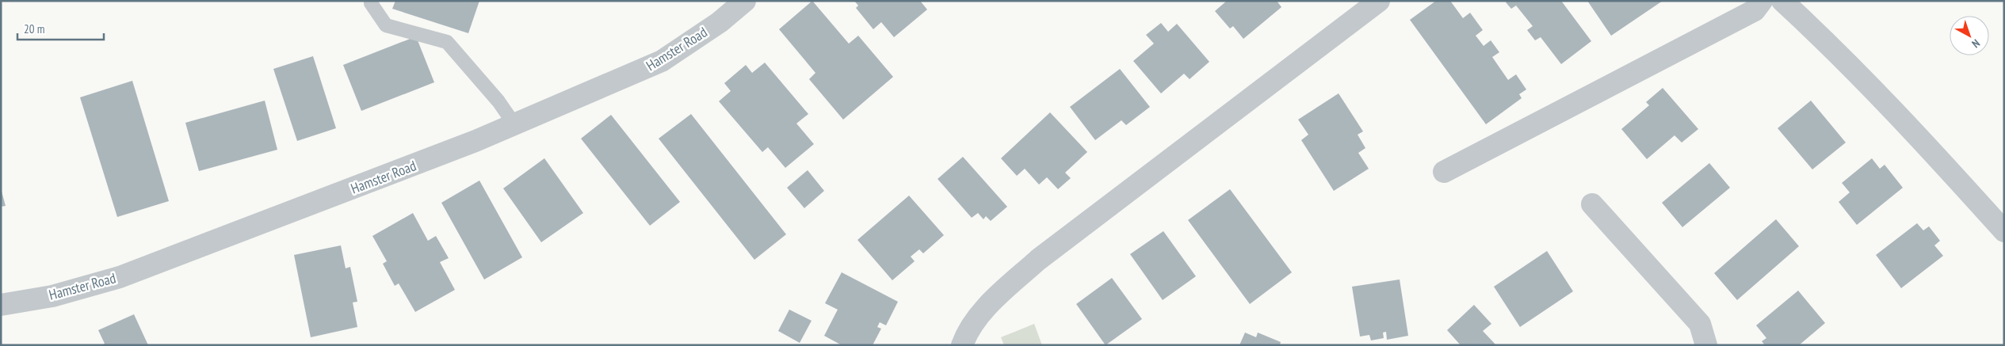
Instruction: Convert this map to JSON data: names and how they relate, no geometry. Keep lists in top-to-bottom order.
{
  "streets": {
    "street": ["Hamster Road"]
  },
  "scale_bar": "20 m",
  "north": "bottom right"
}
